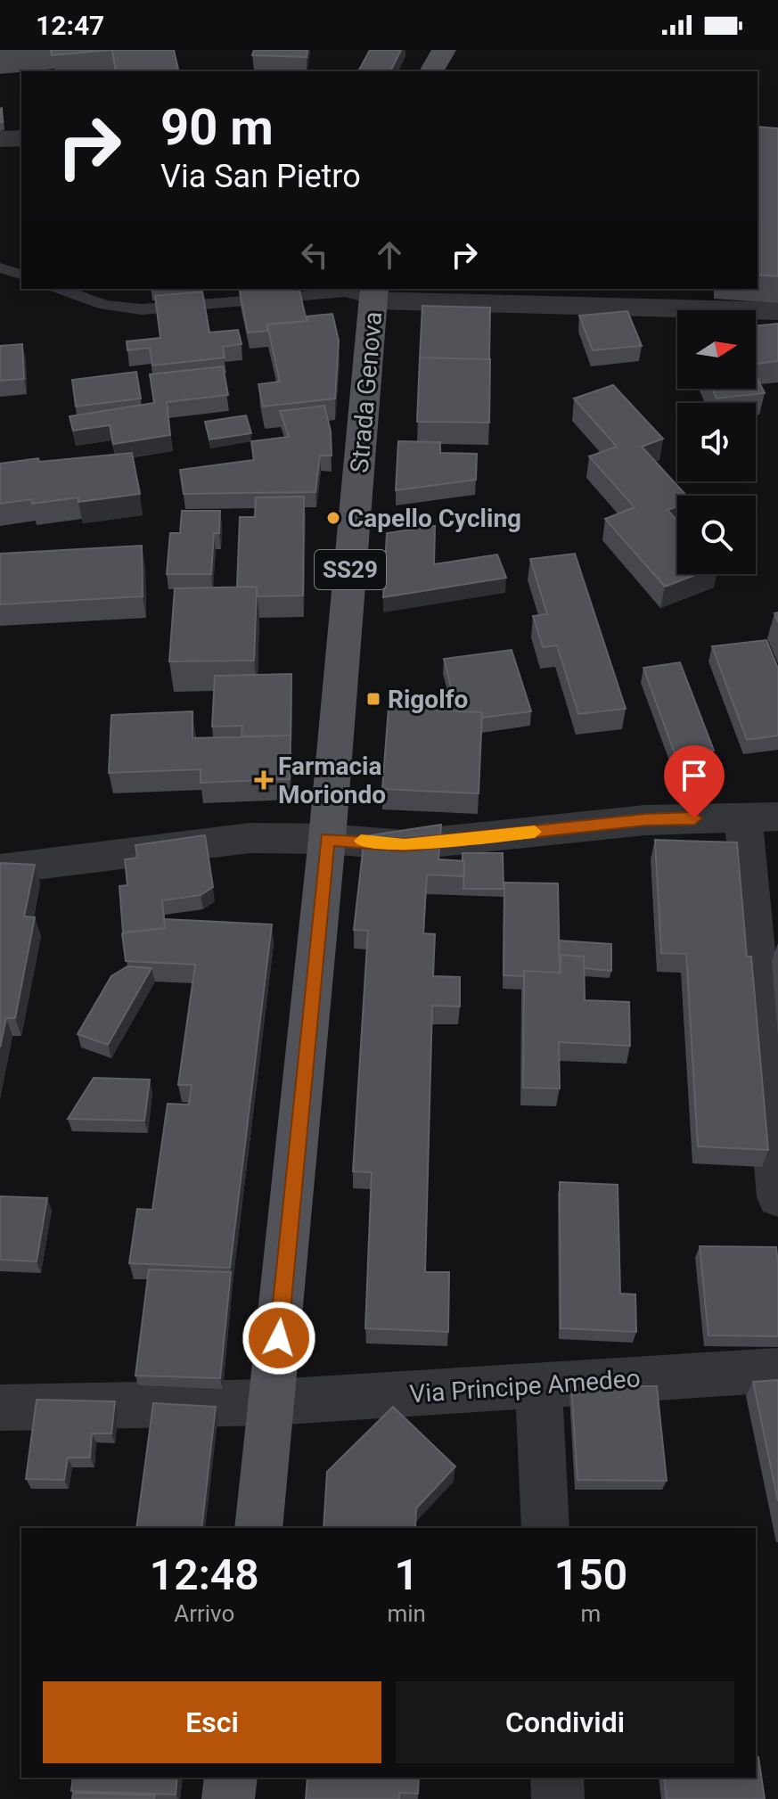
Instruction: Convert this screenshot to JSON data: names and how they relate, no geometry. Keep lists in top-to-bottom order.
{
  "streets": {
    "main road": ["Strada Genova", "SS29"],
    "street": ["Via Principe Amedeo"]
  },
  "crossings": [
    ["Strada Genova", "SS29"],
    ["SS29", "Via Principe Amedeo"]
  ],
  "places": {
    "other": ["Capello Cycling"],
    "transit": ["Rigolfo"],
    "health": ["Farmacia Moriondo"]
  },
  "north": "right",
  "page": {
    "status": "12:47",
    "turn": ["90 m", "Via San Pietro"],
    "eta": [
      "12:48",
      "Arrivo",
      "1",
      "min",
      "150",
      "m"
    ],
    "buttons": ["Esci", "Condividi"]
  }
}
